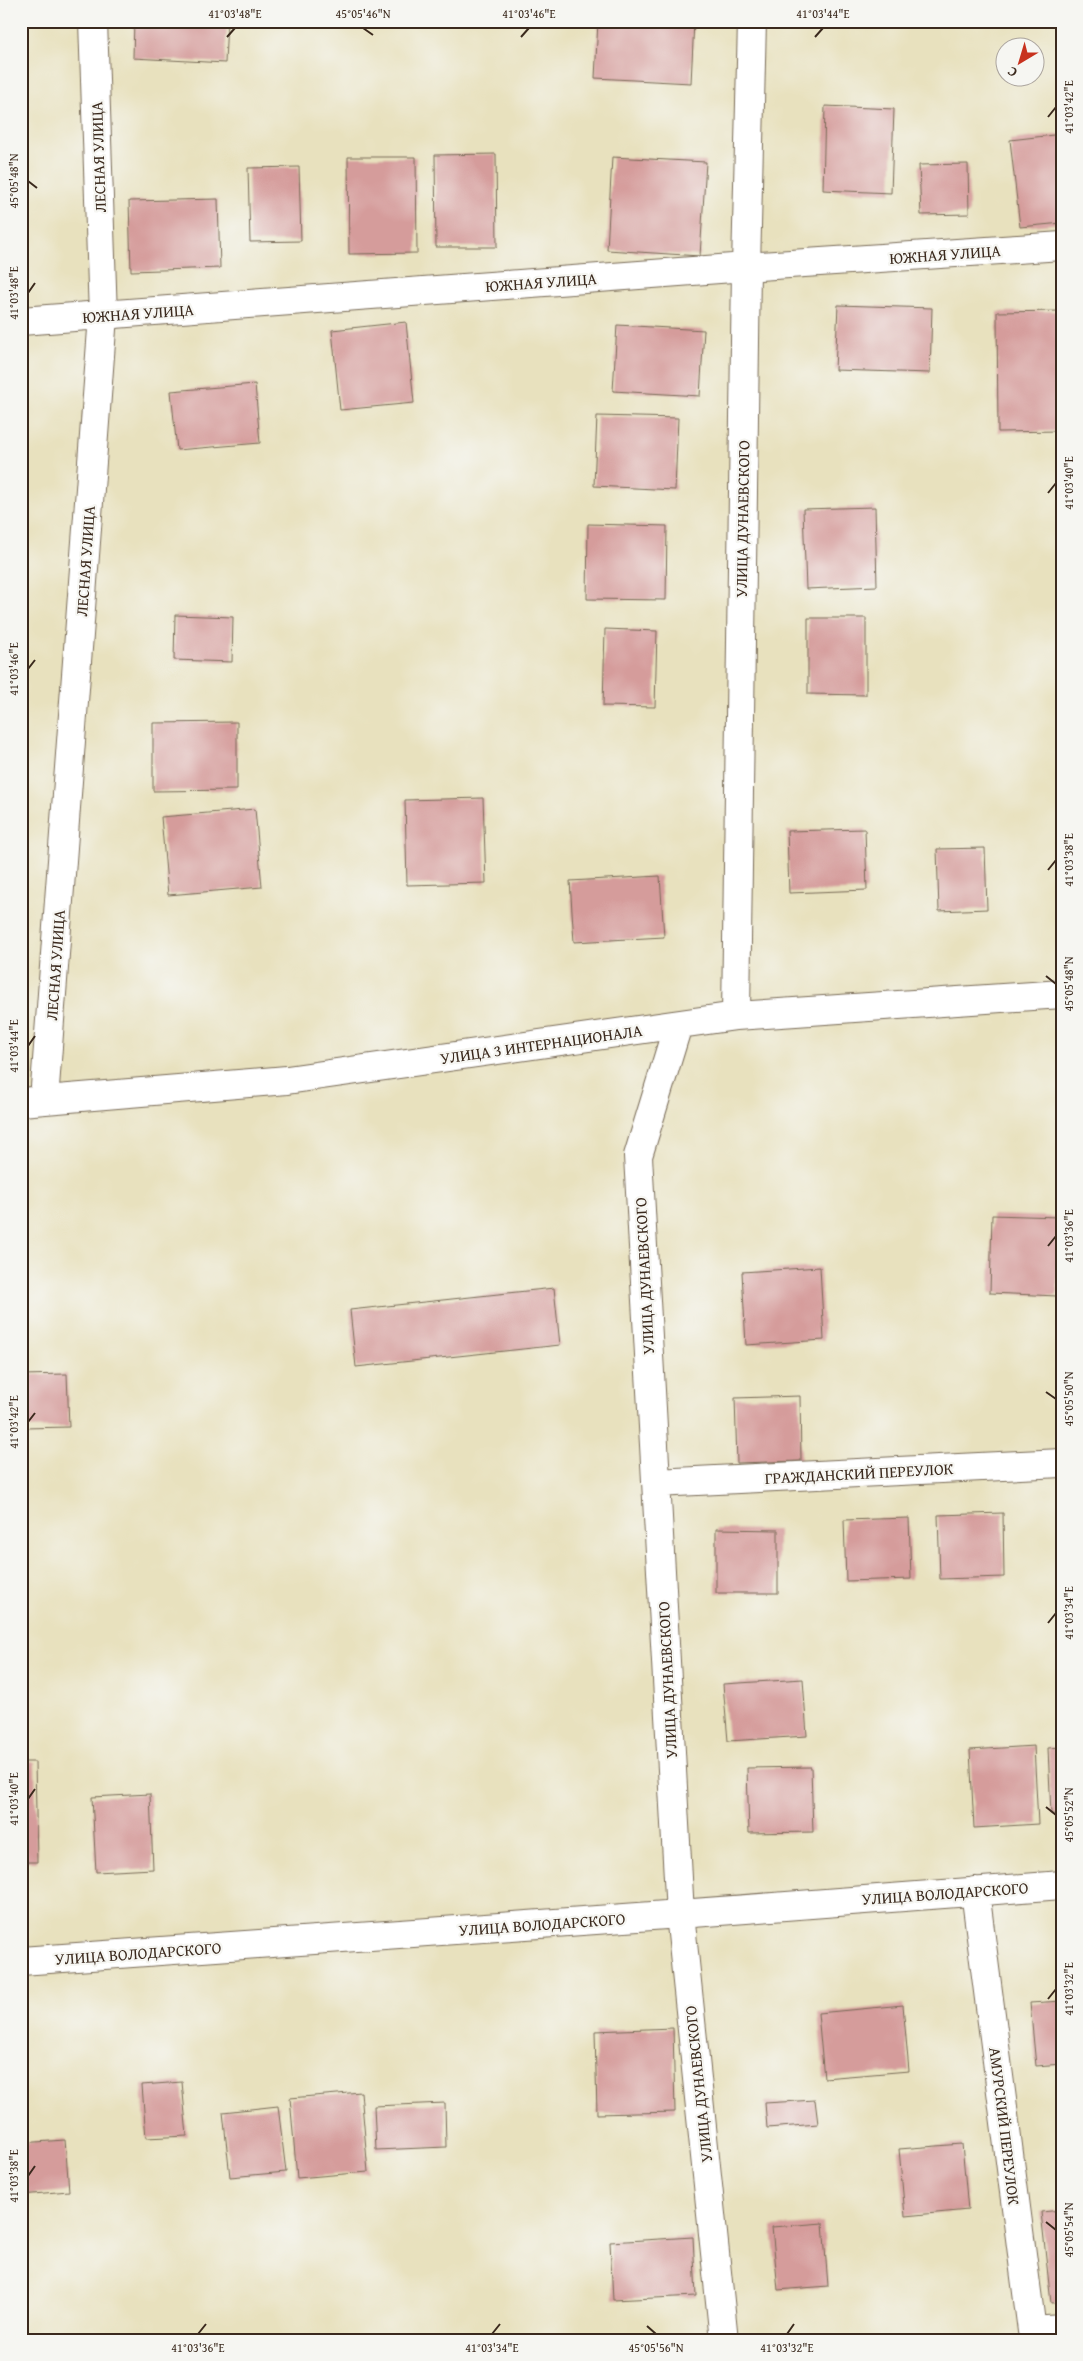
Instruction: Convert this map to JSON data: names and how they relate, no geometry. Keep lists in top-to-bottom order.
{
  "streets": {
    "street": [
      "ЛЕСНАЯ УЛИЦА",
      "ЮЖНАЯ УЛИЦА",
      "УЛИЦА ДУНАЕВСКОГО",
      "УЛИЦА 3 ИНТЕРНАЦИОНАЛА",
      "ГРАЖДАНСКИЙ ПЕРЕУЛОК",
      "УЛИЦА ВОЛОДАРСКОГО",
      "АМУРСКИЙ ПЕРЕУЛОК"
    ]
  },
  "crossings": [
    ["ЛЕСНАЯ УЛИЦА", "ЮЖНАЯ УЛИЦА"],
    ["ЛЕСНАЯ УЛИЦА", "УЛИЦА 3 ИНТЕРНАЦИОНАЛА"],
    ["ЮЖНАЯ УЛИЦА", "УЛИЦА ДУНАЕВСКОГО"],
    ["УЛИЦА ДУНАЕВСКОГО", "УЛИЦА 3 ИНТЕРНАЦИОНАЛА"],
    ["УЛИЦА ДУНАЕВСКОГО", "ГРАЖДАНСКИЙ ПЕРЕУЛОК"],
    ["УЛИЦА ДУНАЕВСКОГО", "УЛИЦА ВОЛОДАРСКОГО"],
    ["УЛИЦА ВОЛОДАРСКОГО", "АМУРСКИЙ ПЕРЕУЛОК"]
  ],
  "north": "bottom left",
  "coordinates": [
    "41°03'48\"E",
    "45°05'46\"N",
    "41°03'46\"E",
    "41°03'44\"E",
    "41°03'42\"E",
    "45°05'48\"N",
    "41°03'40\"E",
    "41°03'38\"E",
    "41°03'36\"E",
    "45°05'50\"N",
    "41°03'34\"E",
    "45°05'52\"N",
    "41°03'32\"E",
    "45°05'54\"N",
    "45°05'56\"N"
  ]
}
